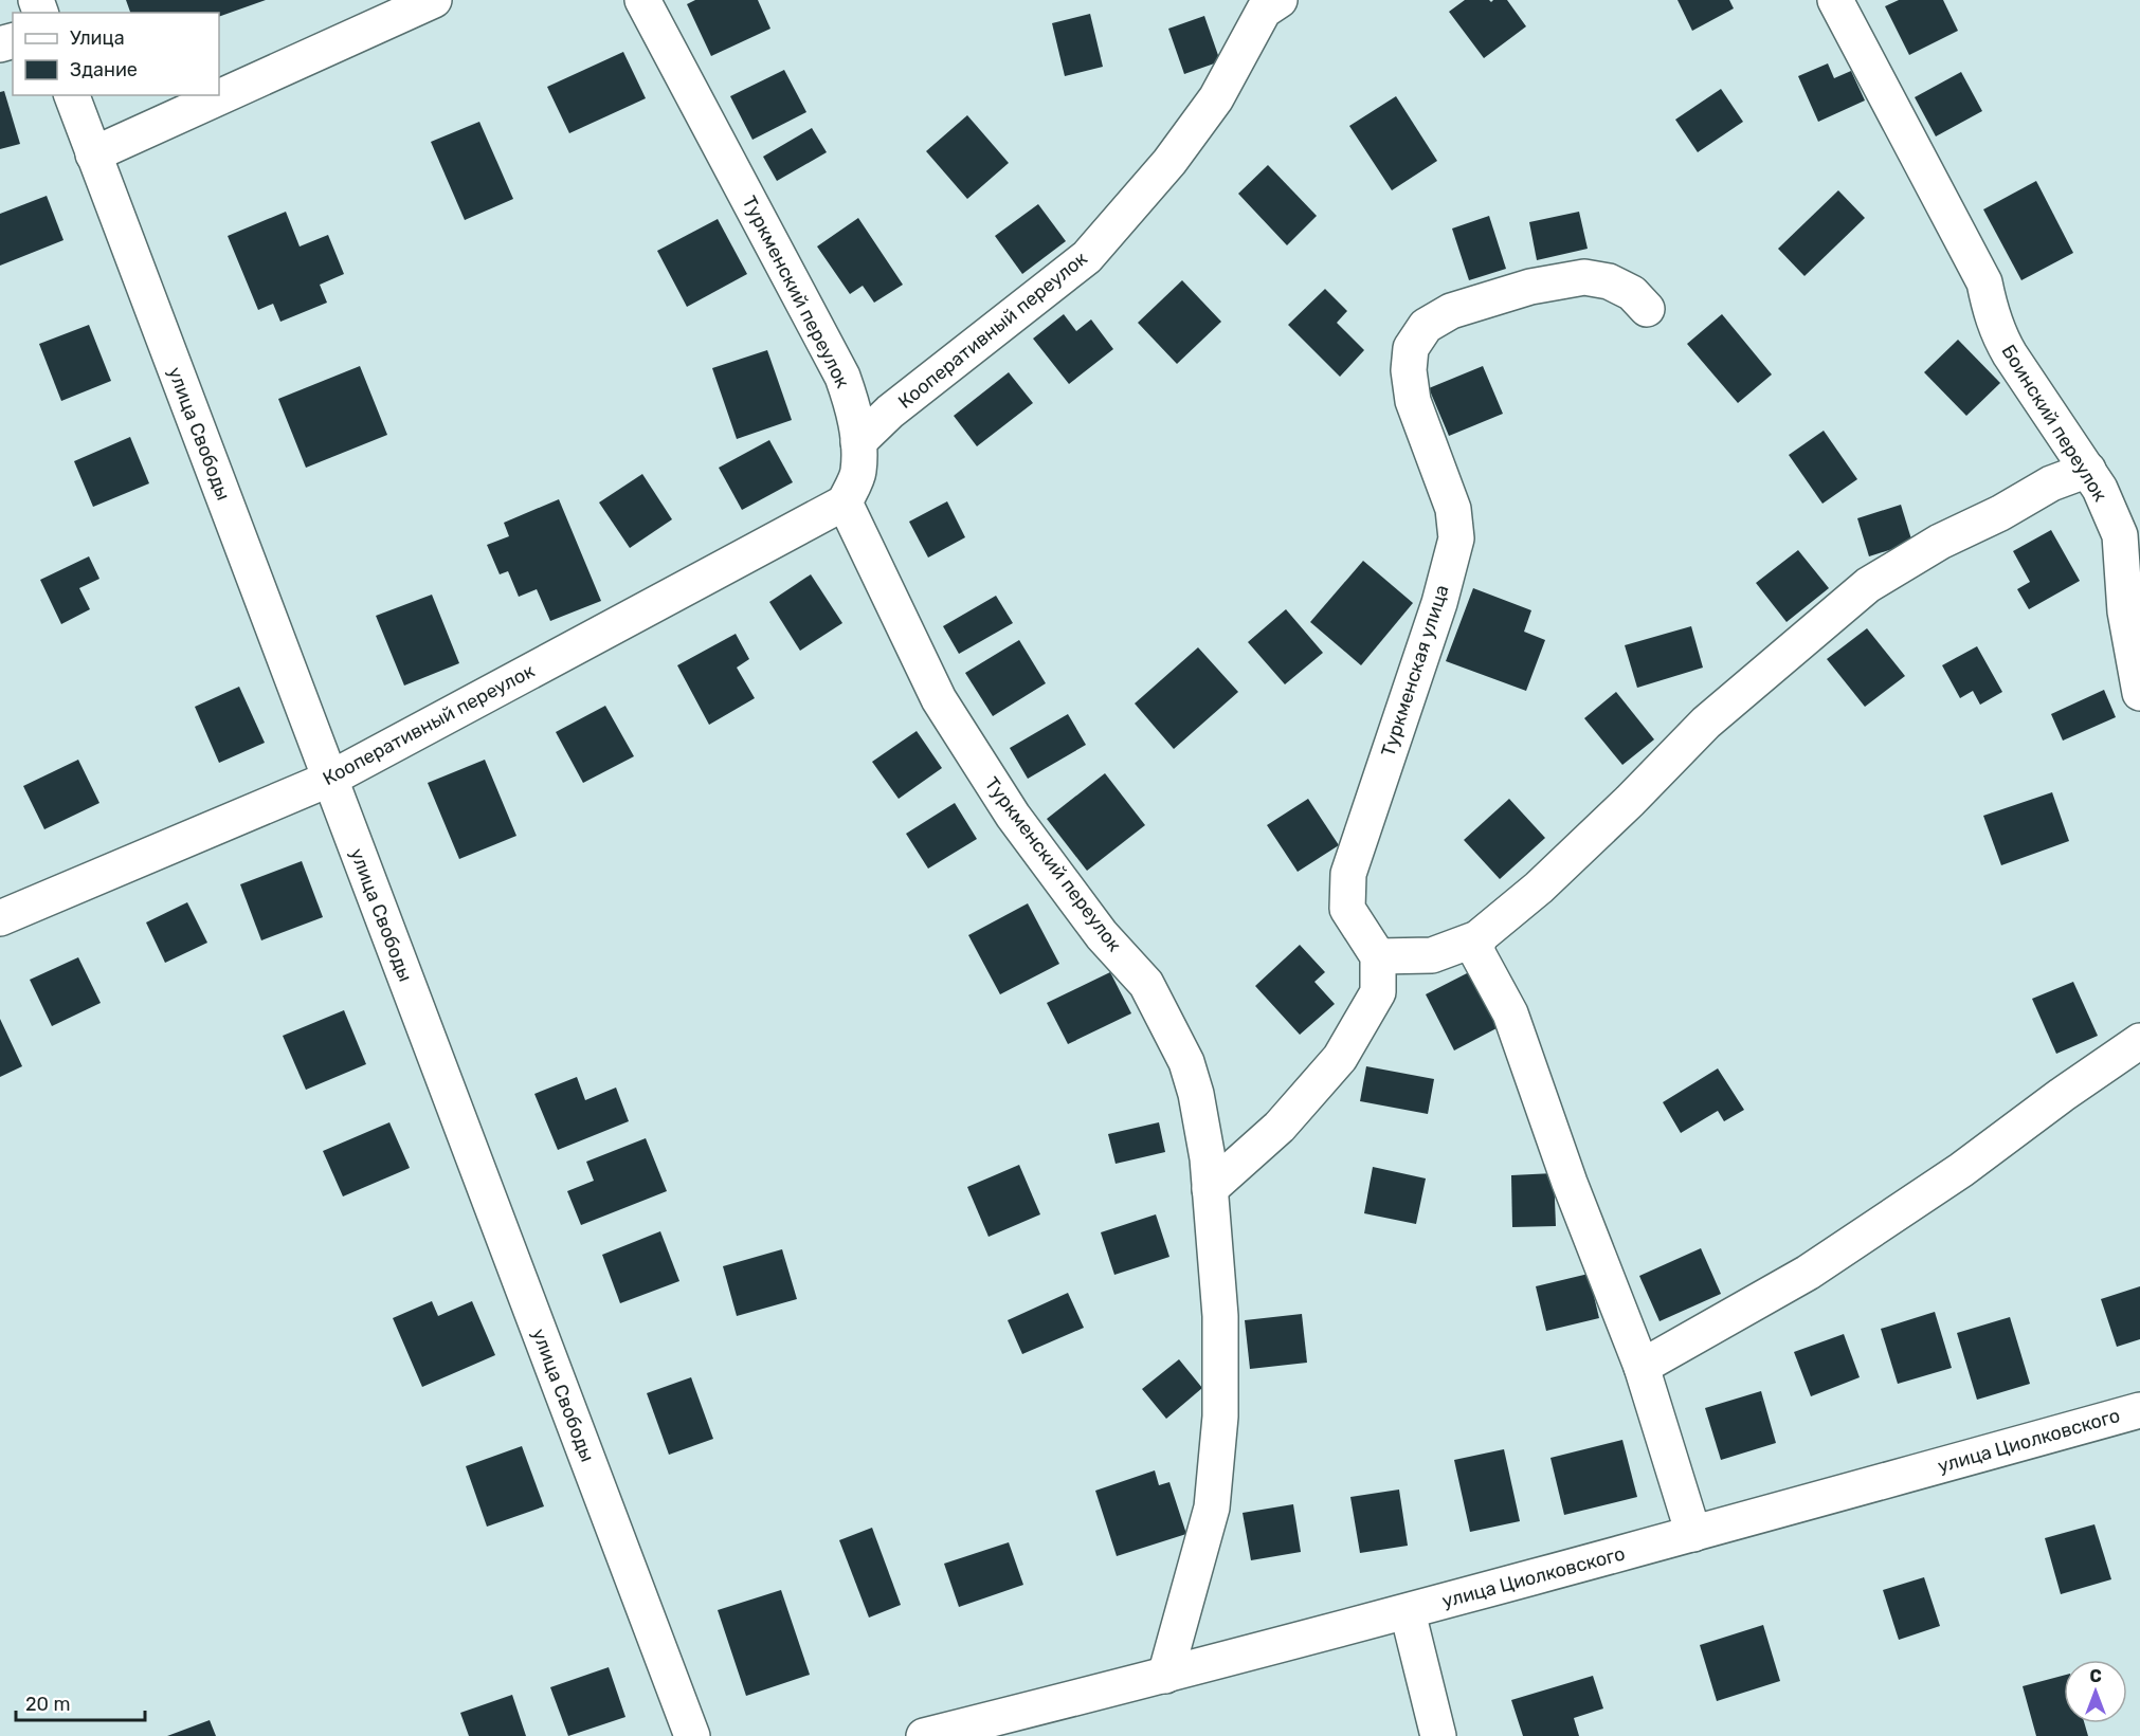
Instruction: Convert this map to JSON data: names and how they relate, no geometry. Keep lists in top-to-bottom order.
{
  "streets": {
    "street": [
      "Туркменский переулок",
      "Кооперативный переулок",
      "Боинский переулок",
      "улица Свободы",
      "Туркменская улица",
      "улица Циолковского"
    ]
  },
  "crossings": [
    ["Туркменский переулок", "Кооперативный переулок"],
    ["Туркменский переулок", "улица Циолковского"],
    ["Кооперативный переулок", "улица Свободы"]
  ],
  "legend": ["Улица", "Здание"],
  "scale_bar": "20 m",
  "north": "top"
}
